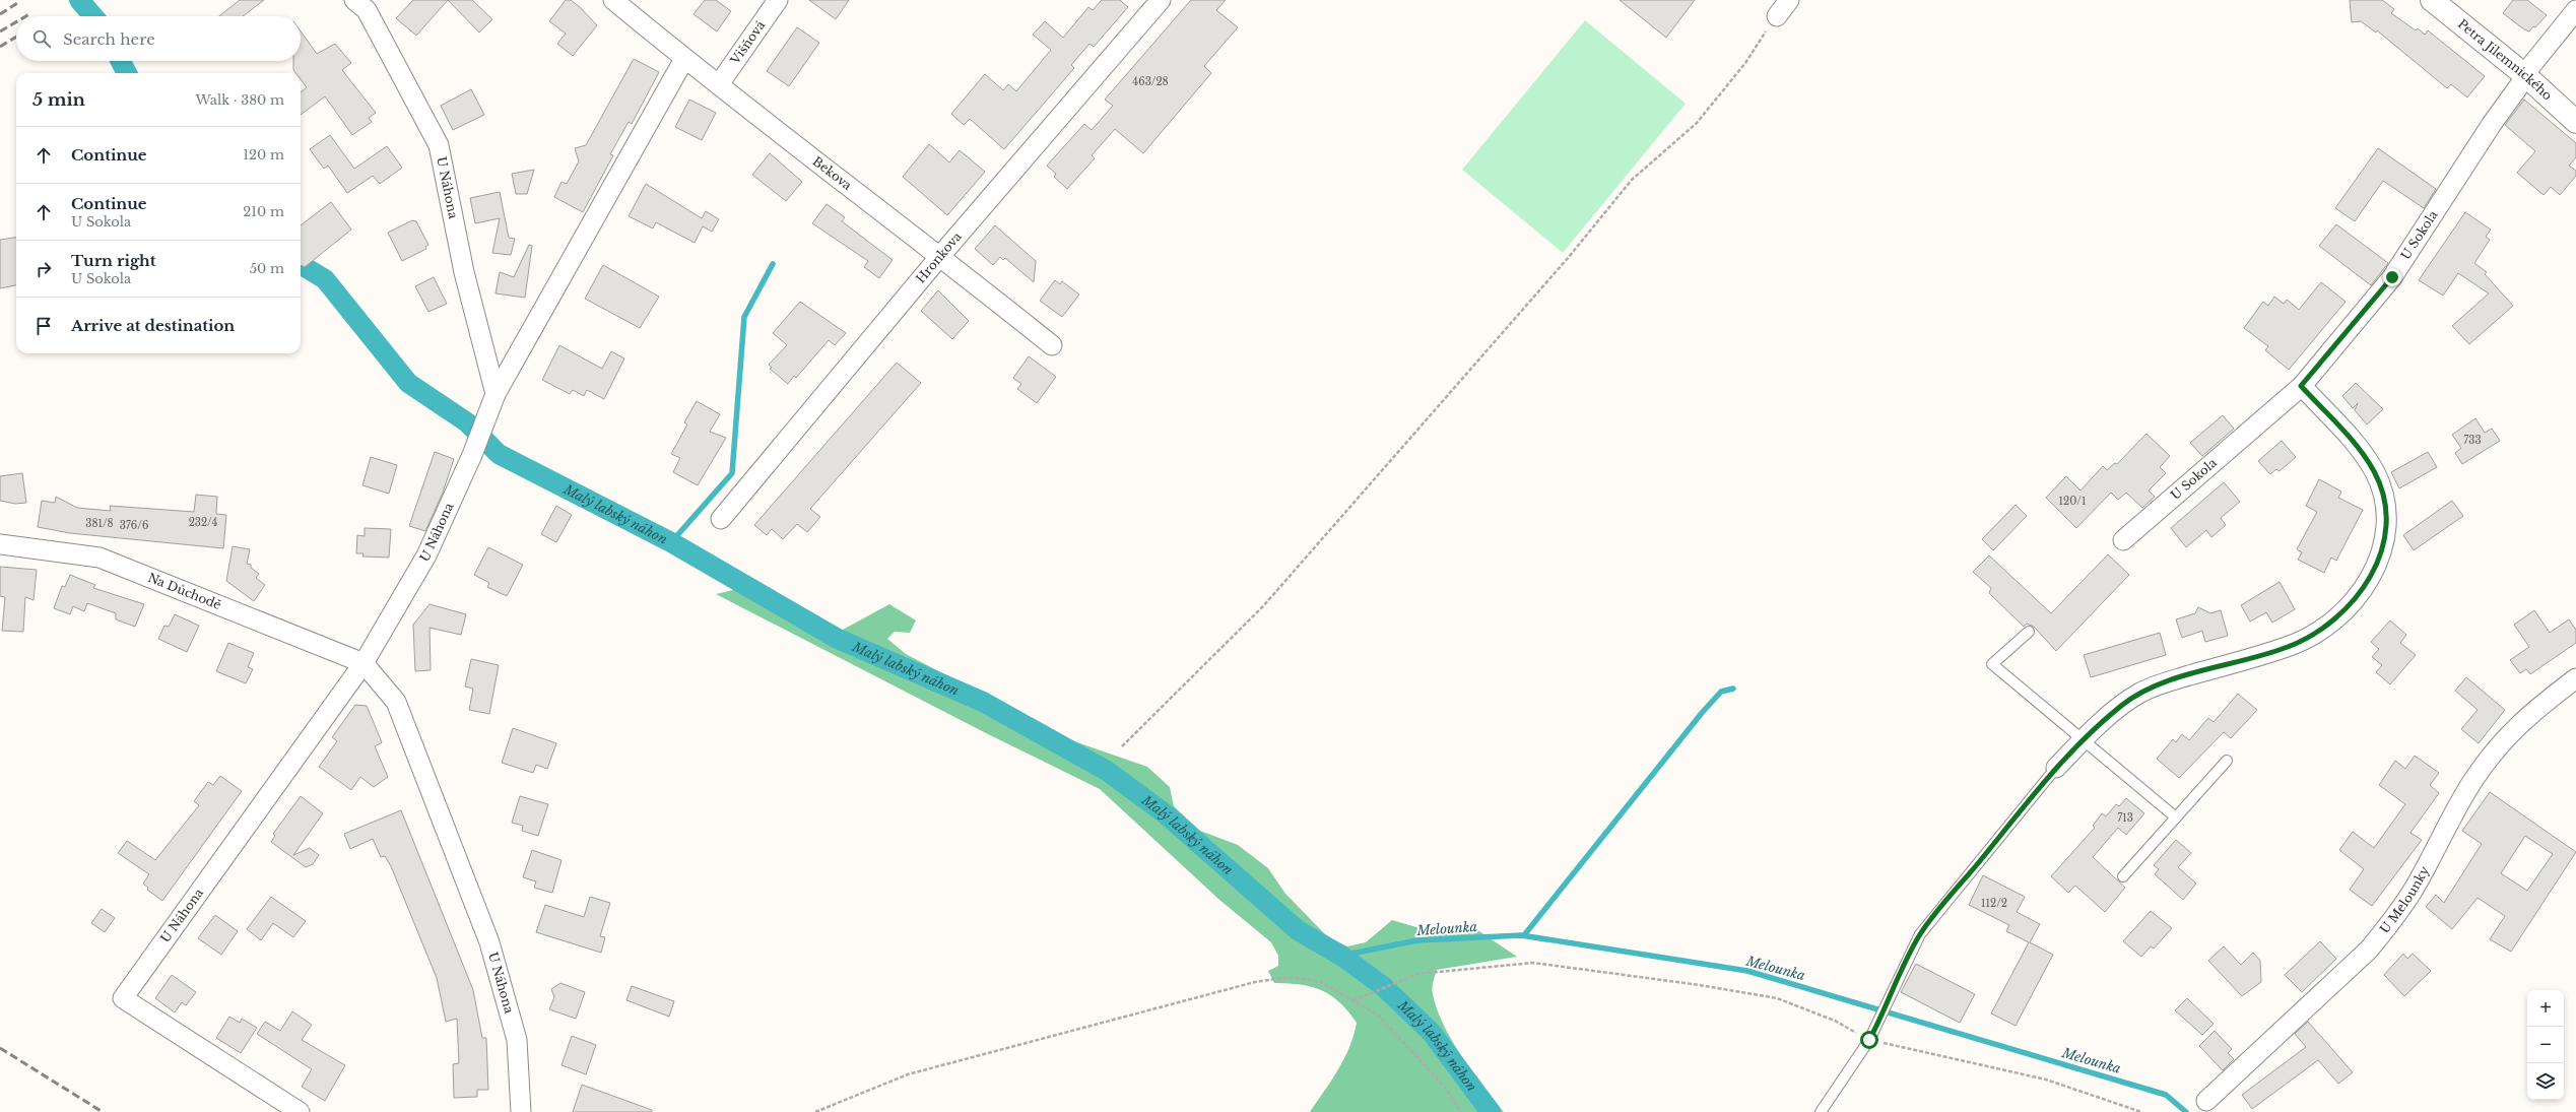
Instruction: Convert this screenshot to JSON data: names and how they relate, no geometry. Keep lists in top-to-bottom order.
{
  "streets": {
    "street": [
      "Višňová",
      "Petra Jilemnického",
      "Bekova",
      "U Náhona",
      "U Sokola",
      "Hronkova",
      "Na Důchodě",
      "U Melounky"
    ]
  },
  "crossings": [
    ["Višňová", "Bekova"],
    ["Petra Jilemnického", "U Sokola"],
    ["Bekova", "U Náhona"],
    ["Bekova", "Hronkova"],
    ["U Náhona", "Na Důchodě"]
  ],
  "water": ["Malý labský náhon", "Melounka"],
  "house_numbers": [
    "463/28",
    "733",
    "120/1",
    "232/4",
    "381/8",
    "376/6",
    "713",
    "112/2"
  ],
  "page": {
    "search": "Search here",
    "heading": ["5 min", "Walk · 380 m"],
    "list": [
      ["Continue", "120 m"],
      ["Continue", "U Sokola", "210 m"],
      ["Turn right", "U Sokola", "50 m"],
      "Arrive at destination"
    ],
    "map_buttons": ["+", "−"]
  }
}
